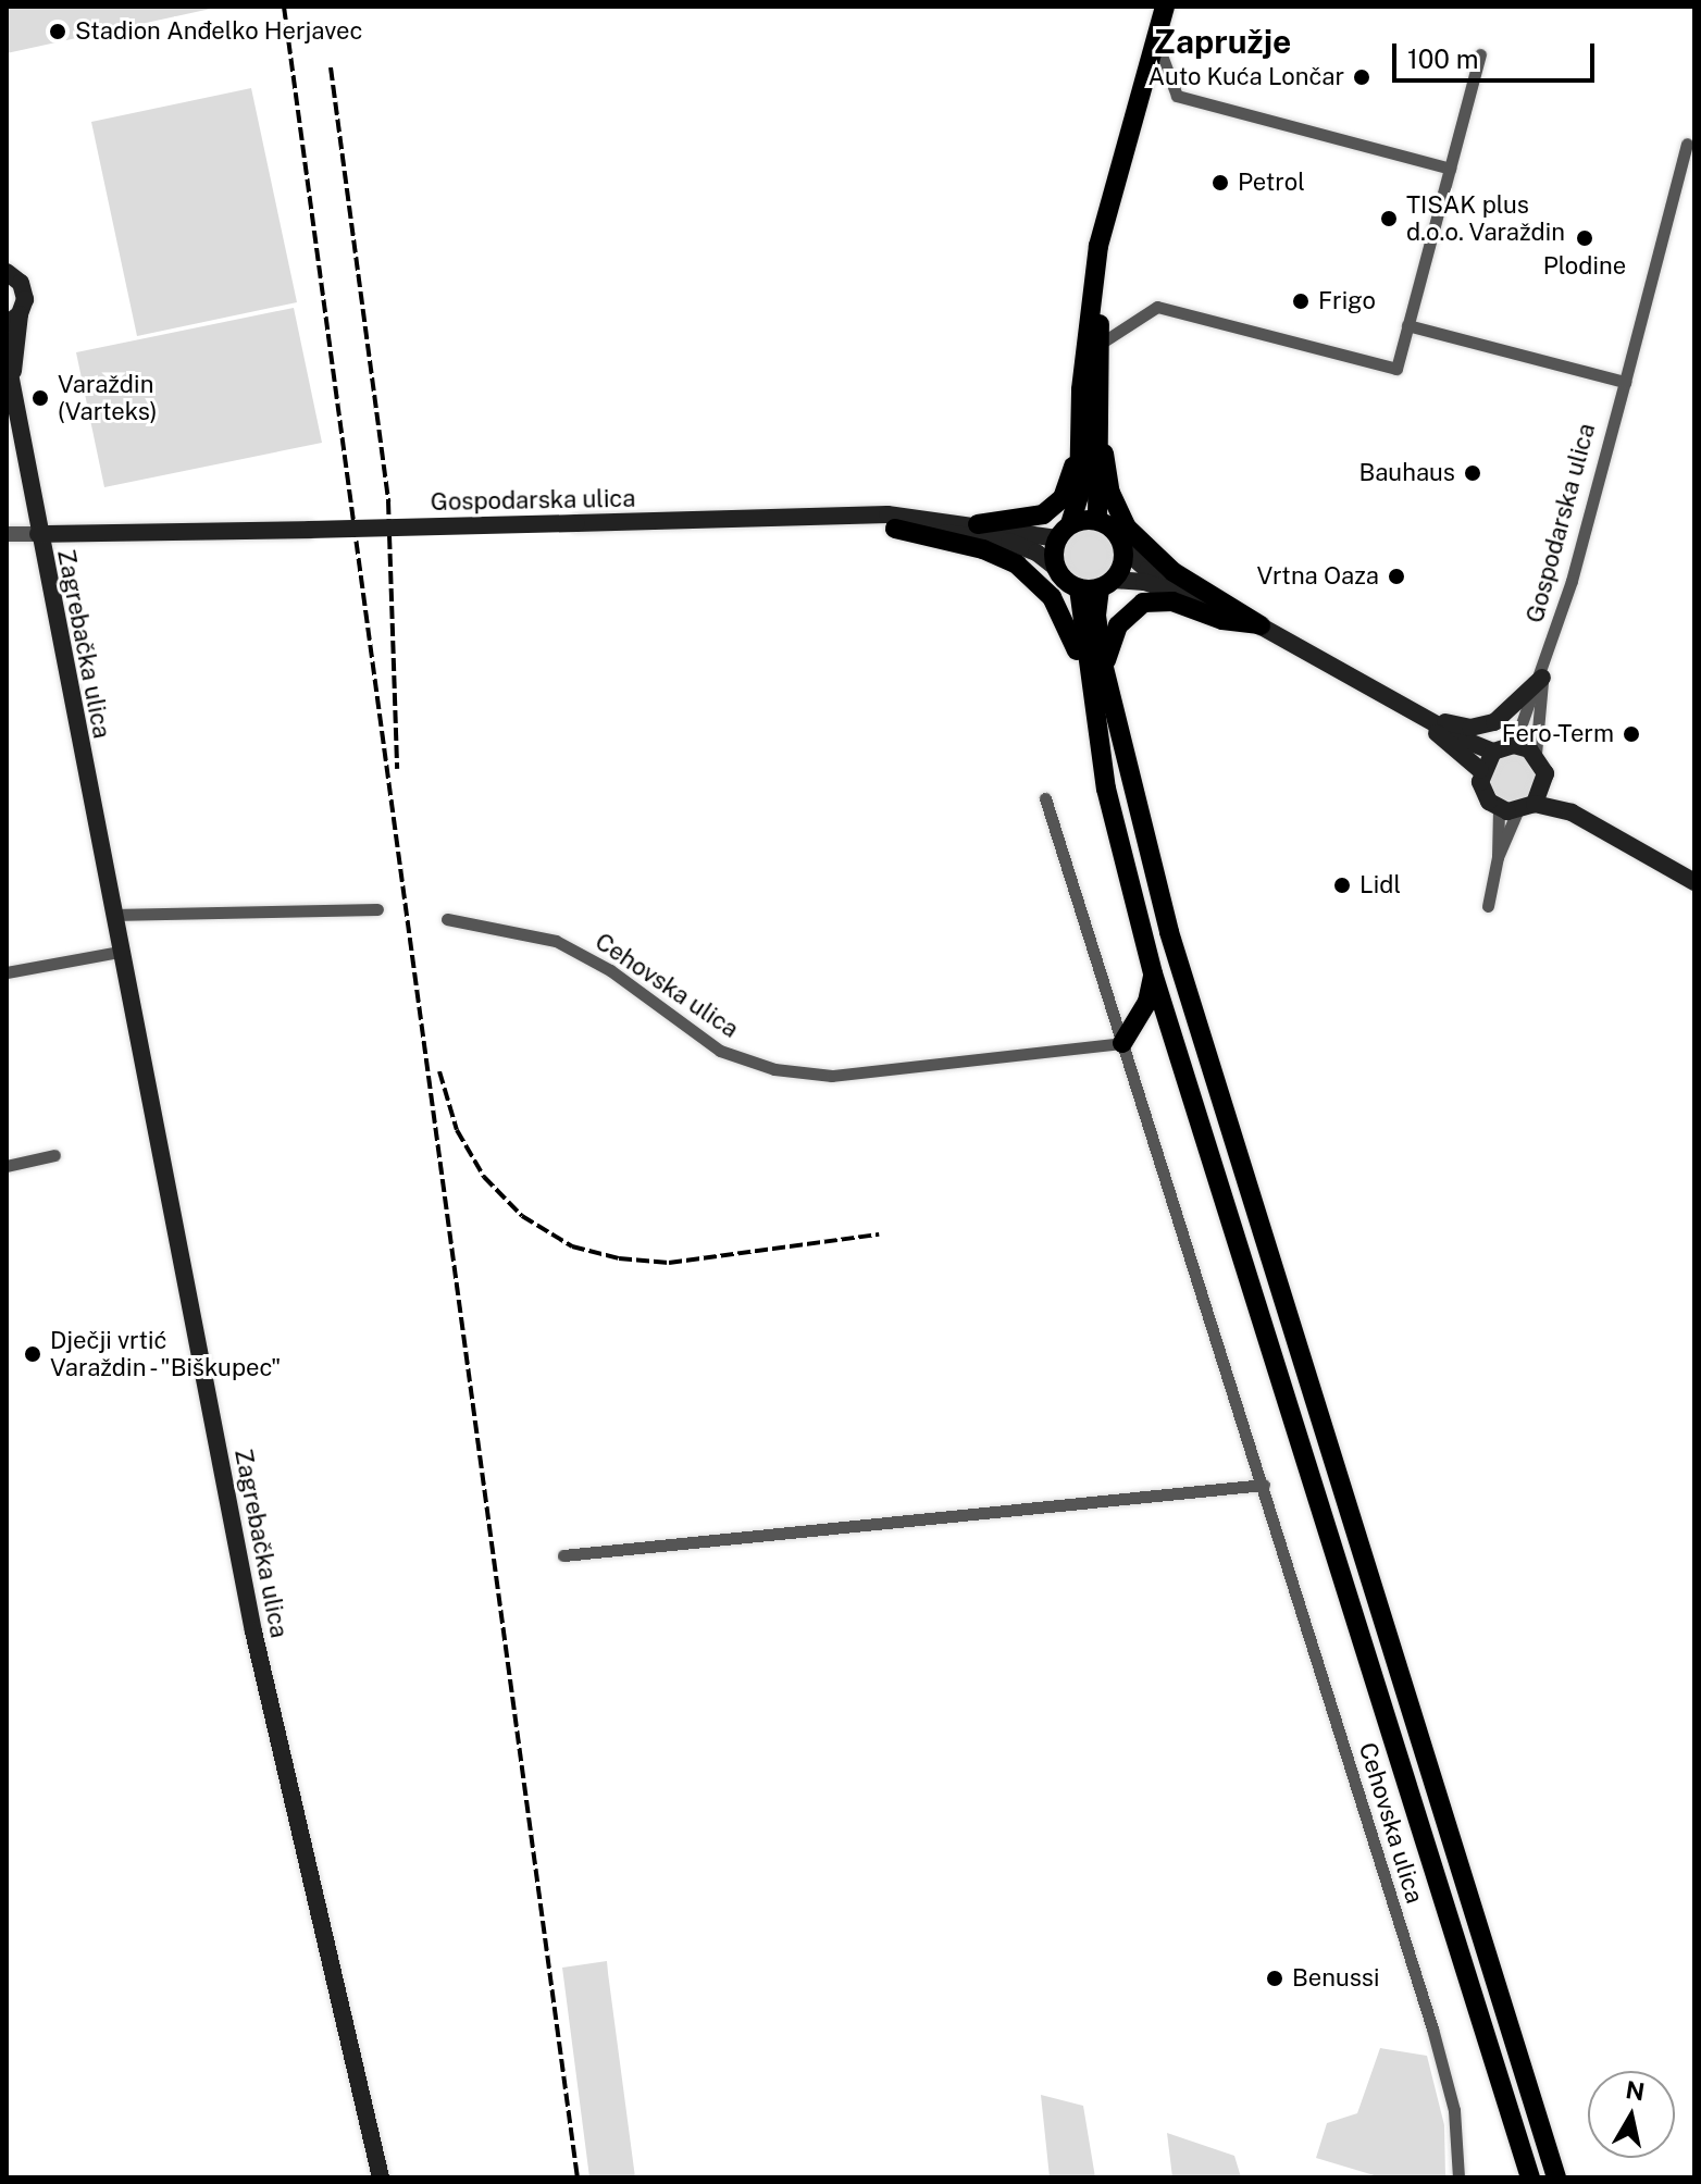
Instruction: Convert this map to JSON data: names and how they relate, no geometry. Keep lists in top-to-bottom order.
{
  "streets": {
    "main road": ["Gospodarska ulica", "Zagrebačka ulica"],
    "street": ["Cehovska ulica"]
  },
  "crossings": [
    ["Gospodarska ulica", "Zagrebačka ulica"]
  ],
  "districts": ["Zapružje"],
  "places": [
    "Stadion Anđelko Herjavec",
    "Auto Kuća Lončar",
    "Petrol",
    "TISAK plus d.o.o. Varaždin",
    "Plodine",
    "Frigo",
    "Varaždin (Varteks)",
    "Bauhaus",
    "Vrtna Oaza",
    "Fero-Term",
    "Lidl",
    "Dječji vrtić Varaždin - \"Biškupec\"",
    "Benussi"
  ],
  "scale_bar": "100 m",
  "north": "top"
}
